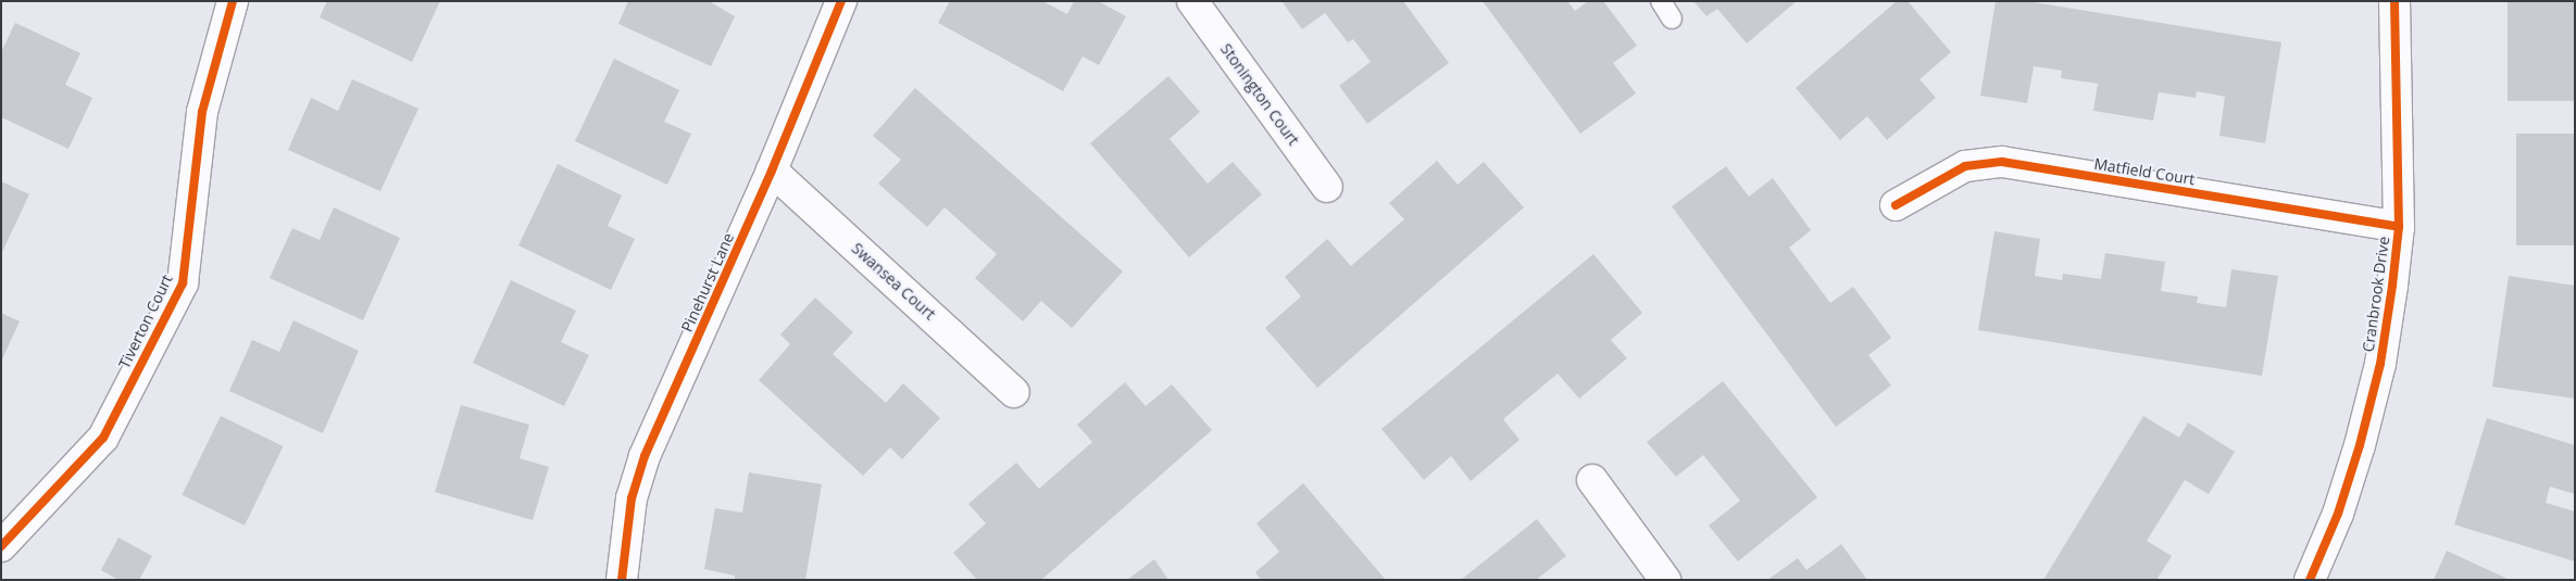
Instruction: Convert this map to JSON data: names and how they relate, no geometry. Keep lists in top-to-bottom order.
{
  "streets": {
    "street": [
      "Stonington Court",
      "Matfield Court",
      "Swansea Court",
      "Pinehurst Lane",
      "Cranbrook Drive",
      "Tiverton Court"
    ]
  },
  "crossings": [
    ["Matfield Court", "Cranbrook Drive"],
    ["Swansea Court", "Pinehurst Lane"]
  ]
}
